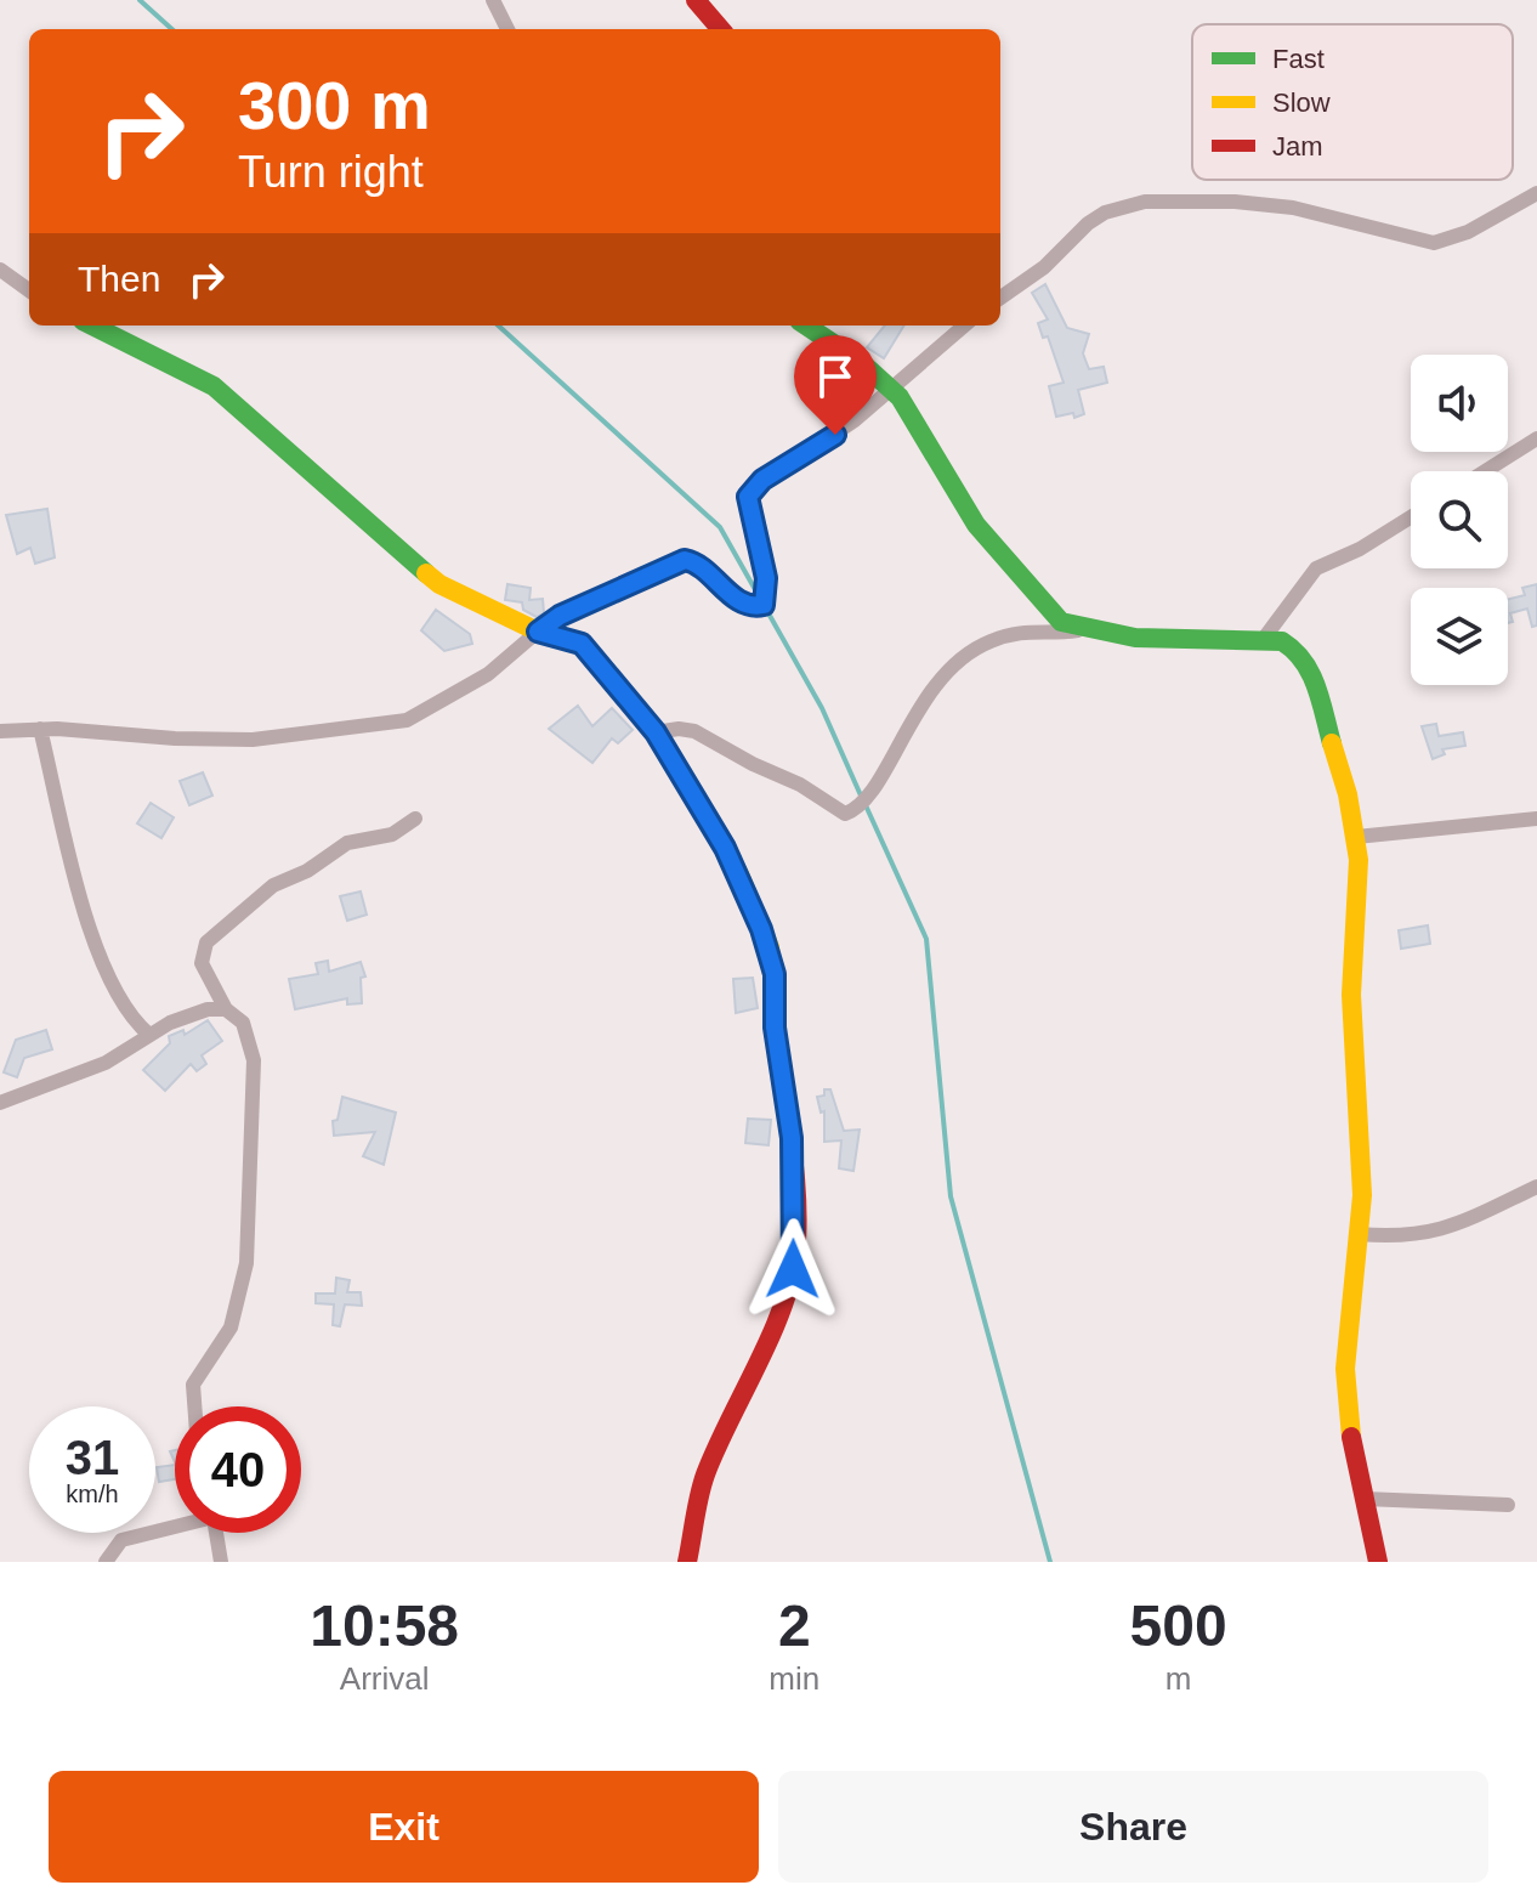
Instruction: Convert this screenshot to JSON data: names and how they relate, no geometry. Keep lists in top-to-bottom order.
{
  "legend": ["Fast", "Slow", "Jam"],
  "page": {
    "turn": ["300 m", "Turn right"],
    "then": "Then",
    "speed": "31 km/h",
    "limit": "40",
    "eta": [
      "10:58",
      "Arrival",
      "2",
      "min",
      "500",
      "m"
    ],
    "buttons": ["Exit", "Share"]
  }
}
